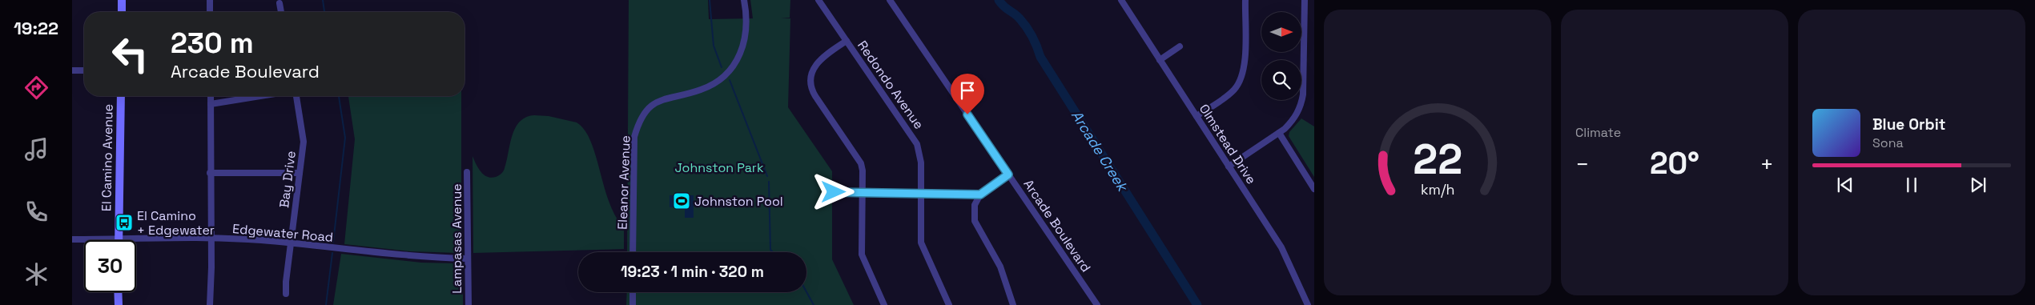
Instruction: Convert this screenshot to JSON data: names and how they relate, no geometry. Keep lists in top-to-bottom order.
{
  "streets": {
    "main road": ["El Camino Avenue"],
    "street": [
      "Redondo Avenue",
      "Olmstead Drive",
      "Bay Drive",
      "Eleanor Avenue",
      "Arcade Boulevard",
      "Edgewater Road",
      "Lampasas Avenue"
    ]
  },
  "crossings": [
    ["El Camino Avenue", "Edgewater Road"],
    ["Bay Drive", "Edgewater Road"],
    ["Edgewater Road", "Lampasas Avenue"]
  ],
  "water": ["Arcade Creek"],
  "parks": ["Johnston Park"],
  "places": {
    "sports": ["Johnston Pool"],
    "bus stop": ["El Camino + Edgewater"]
  },
  "north": "right",
  "page": {
    "tabs": "19:22",
    "tile": "Climate",
    "turn": ["230 m", "Arcade Boulevard"],
    "song": ["Blue Orbit", "Sona"],
    "heat": ["−", "20°", "+"],
    "limit": "30",
    "trip": "19:23 · 1 min · 320 m",
    "gauge": ["22", "km/h"]
  }
}
